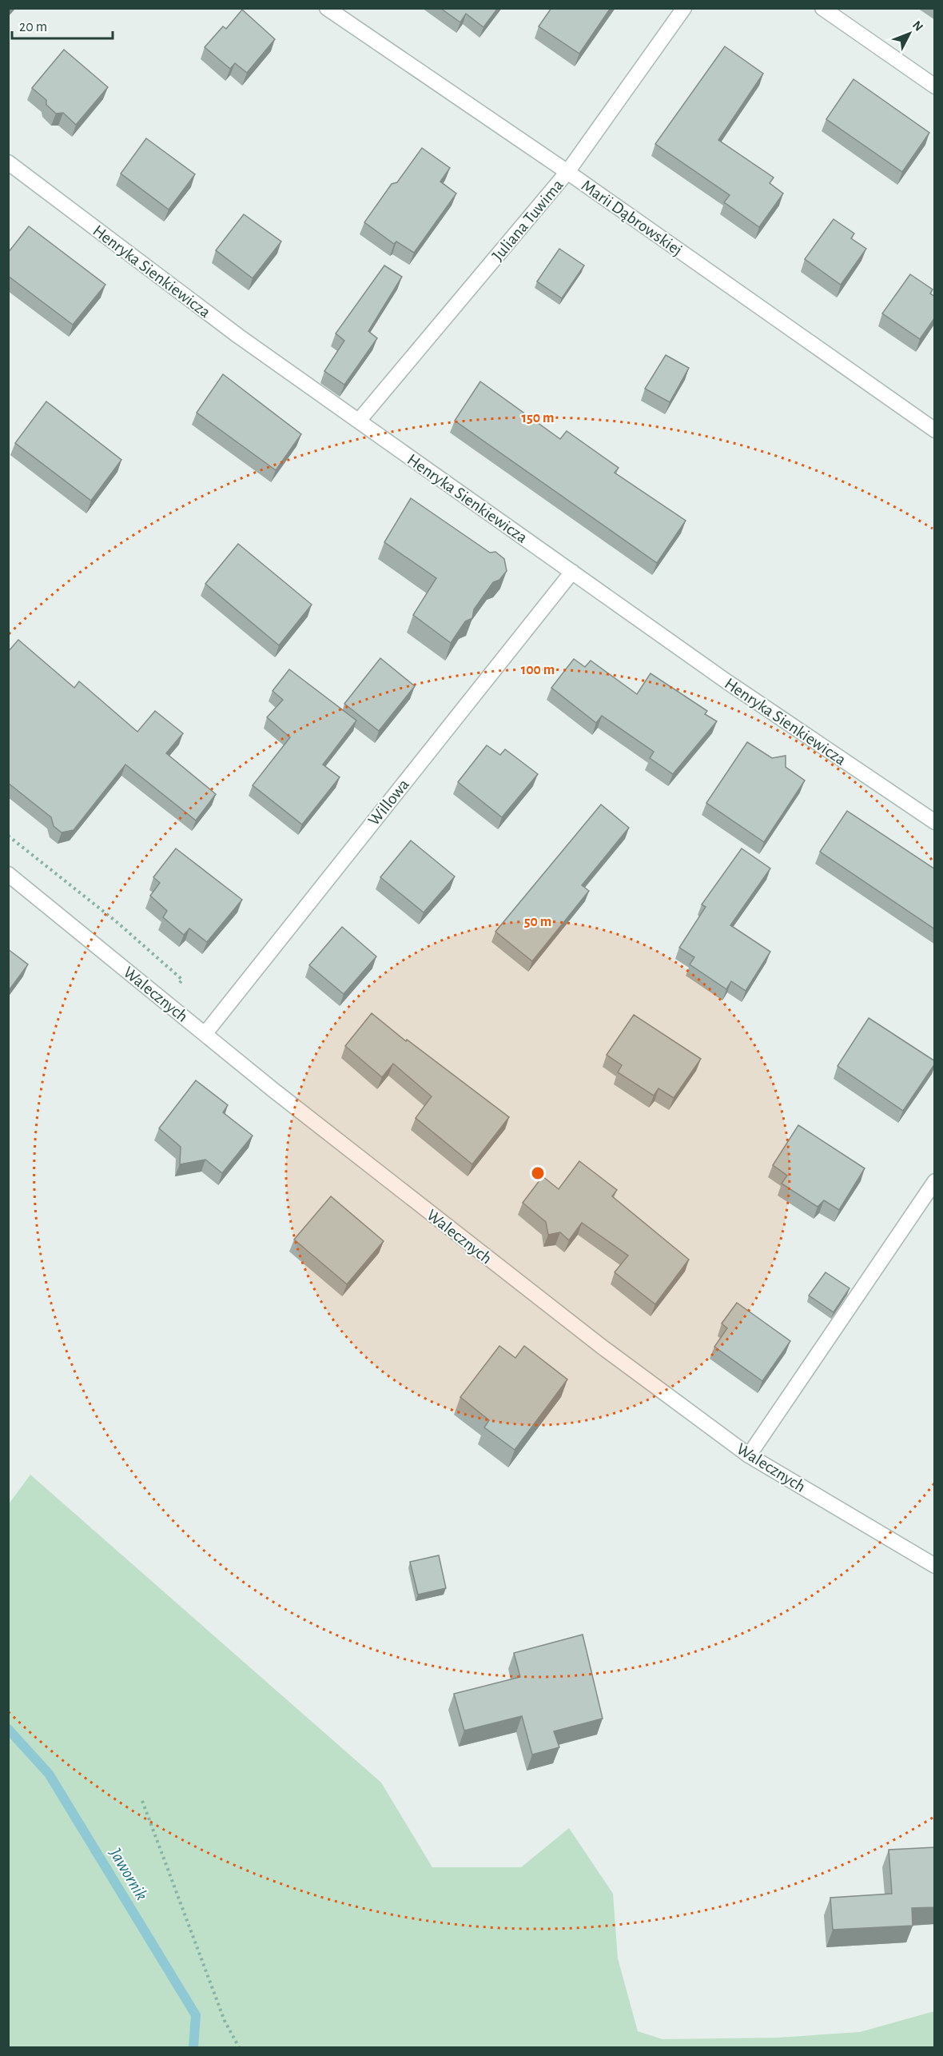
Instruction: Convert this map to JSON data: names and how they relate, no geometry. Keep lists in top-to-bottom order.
{
  "streets": {
    "street": [
      "Marii Dąbrowskiej",
      "Juliana Tuwima",
      "Henryka Sienkiewicza",
      "Willowa",
      "Walecznych"
    ]
  },
  "crossings": [
    ["Marii Dąbrowskiej", "Juliana Tuwima"],
    ["Juliana Tuwima", "Henryka Sienkiewicza"],
    ["Henryka Sienkiewicza", "Willowa"],
    ["Willowa", "Walecznych"]
  ],
  "water": ["Jawornik"],
  "scale_bar": "20 m",
  "north": "top right",
  "rings": ["150 m", "100 m", "50 m"]
}
